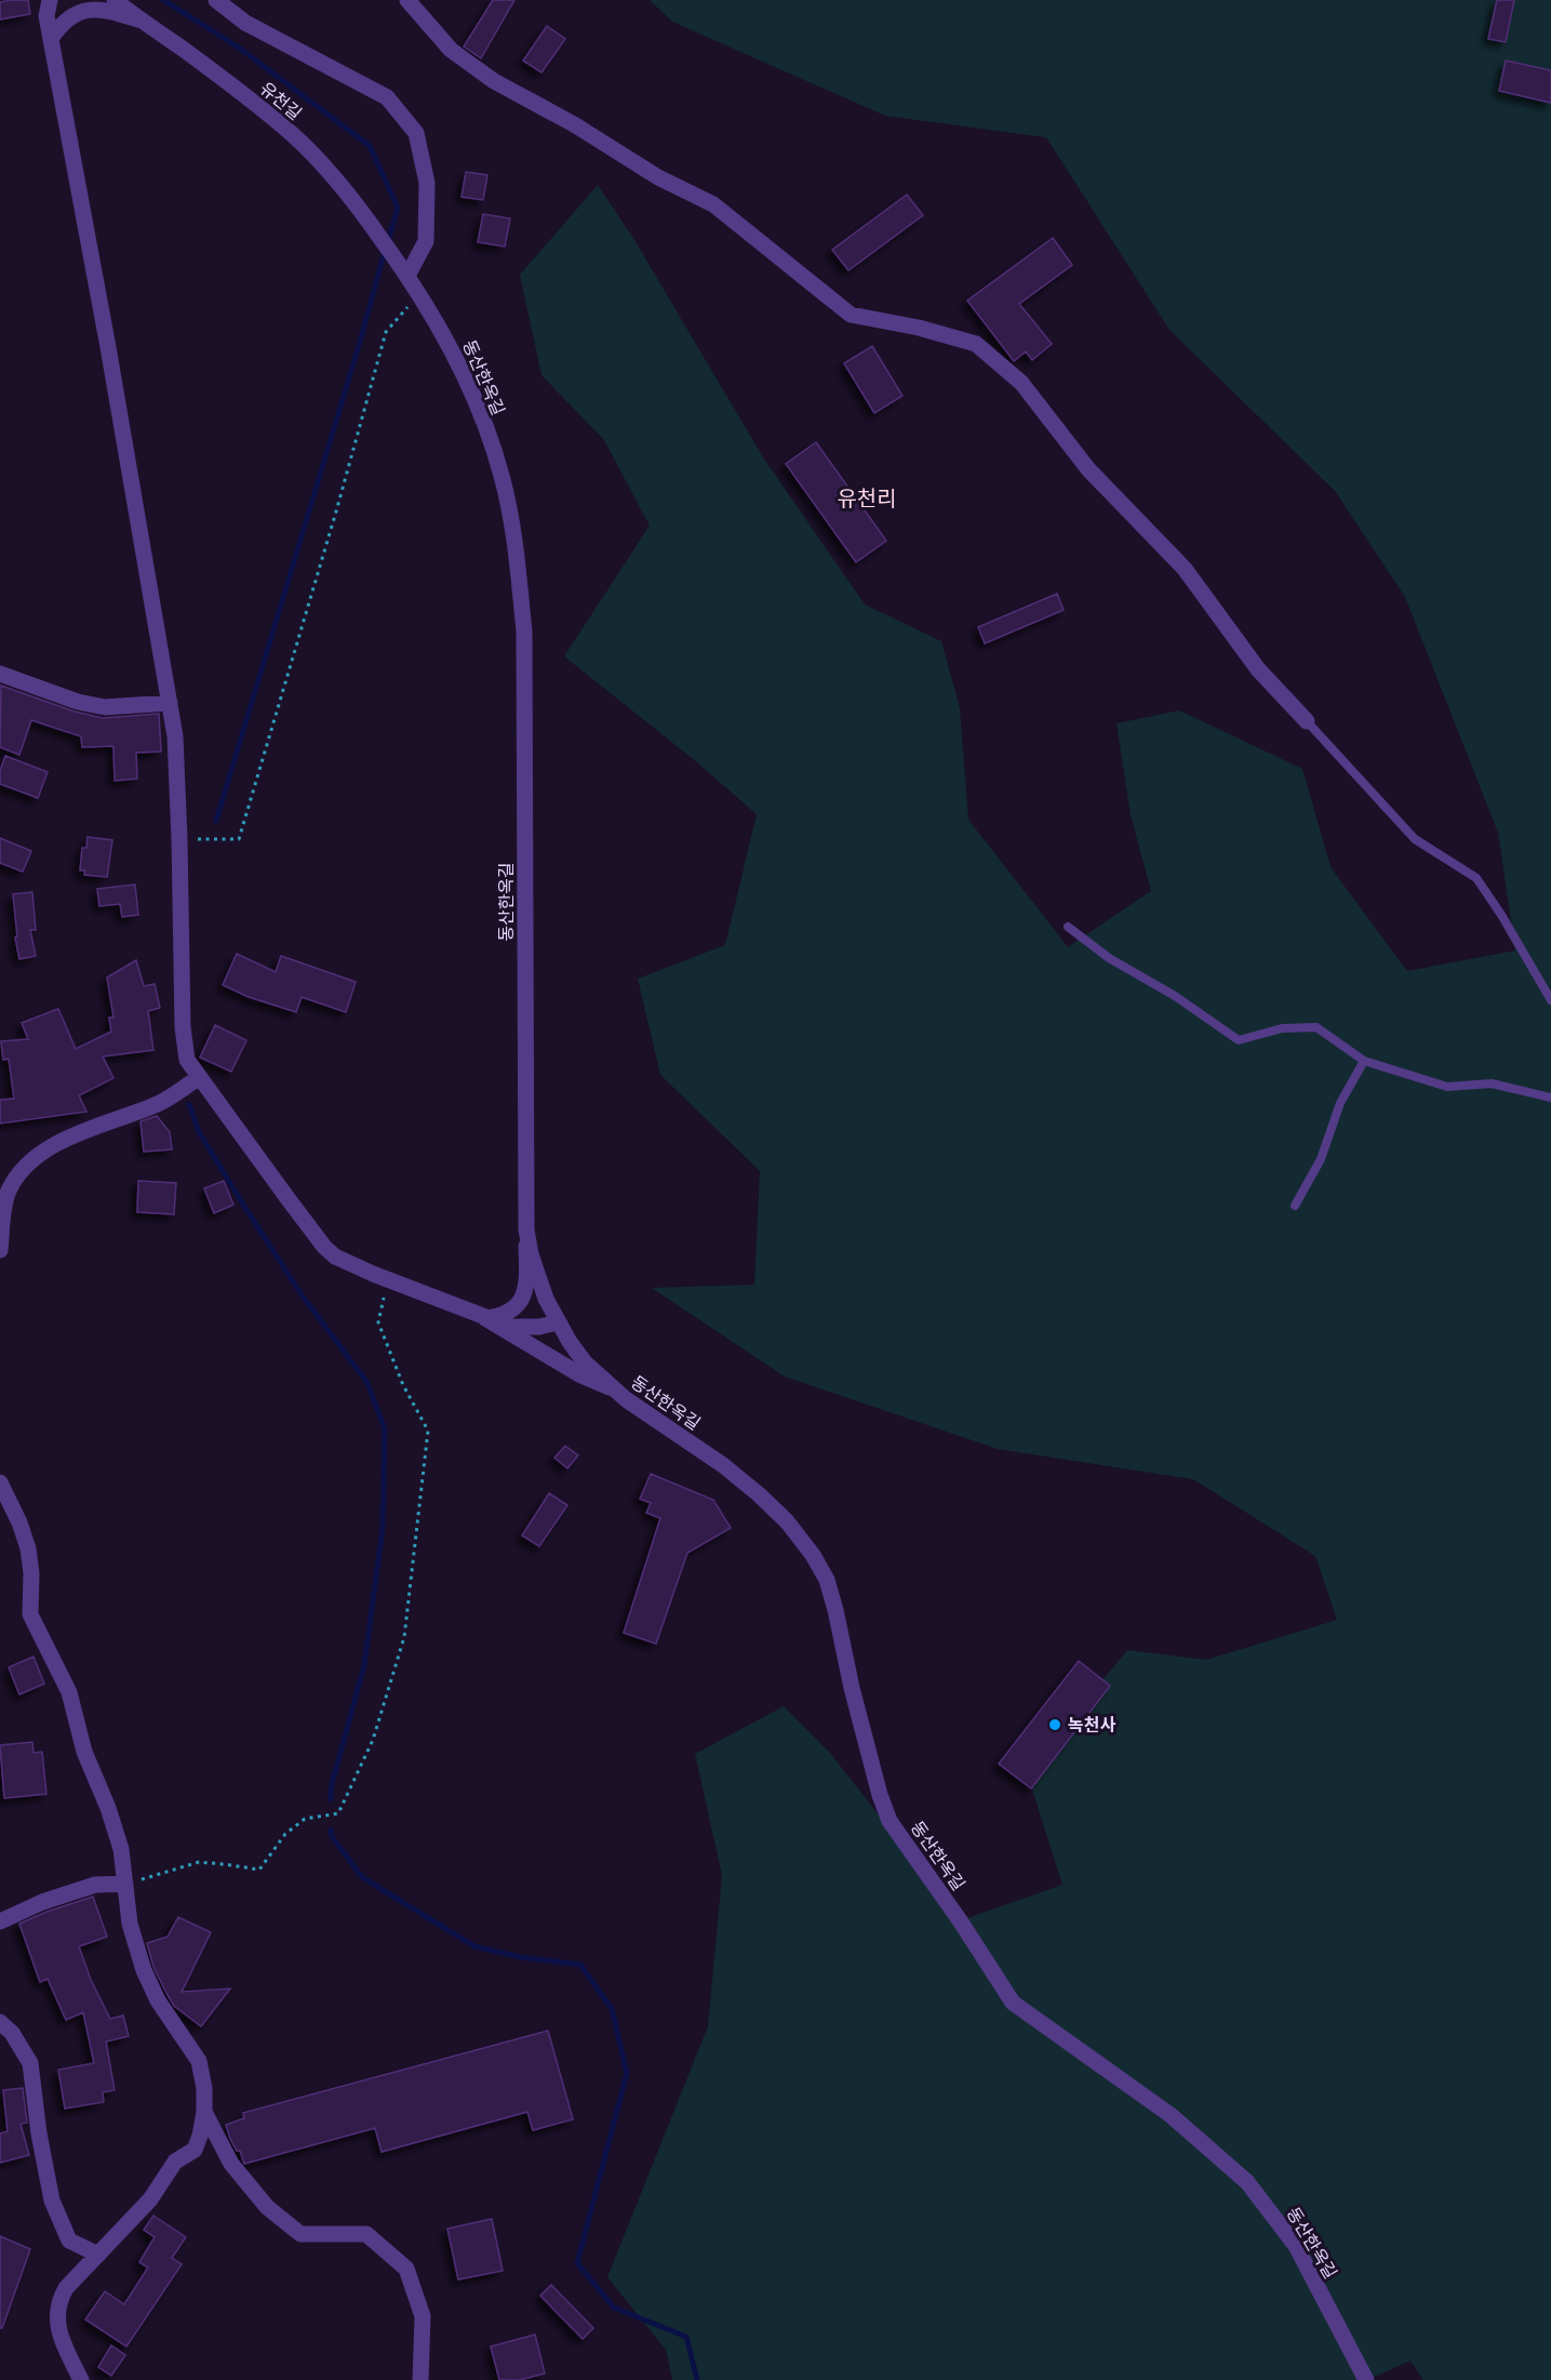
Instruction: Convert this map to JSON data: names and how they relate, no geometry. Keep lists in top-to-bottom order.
{
  "streets": {
    "street": ["유천길", "동산한옥길"]
  },
  "crossings": [
    ["유천길", "동산한옥길"]
  ],
  "districts": ["유천리"],
  "places": ["녹천사"]
}
